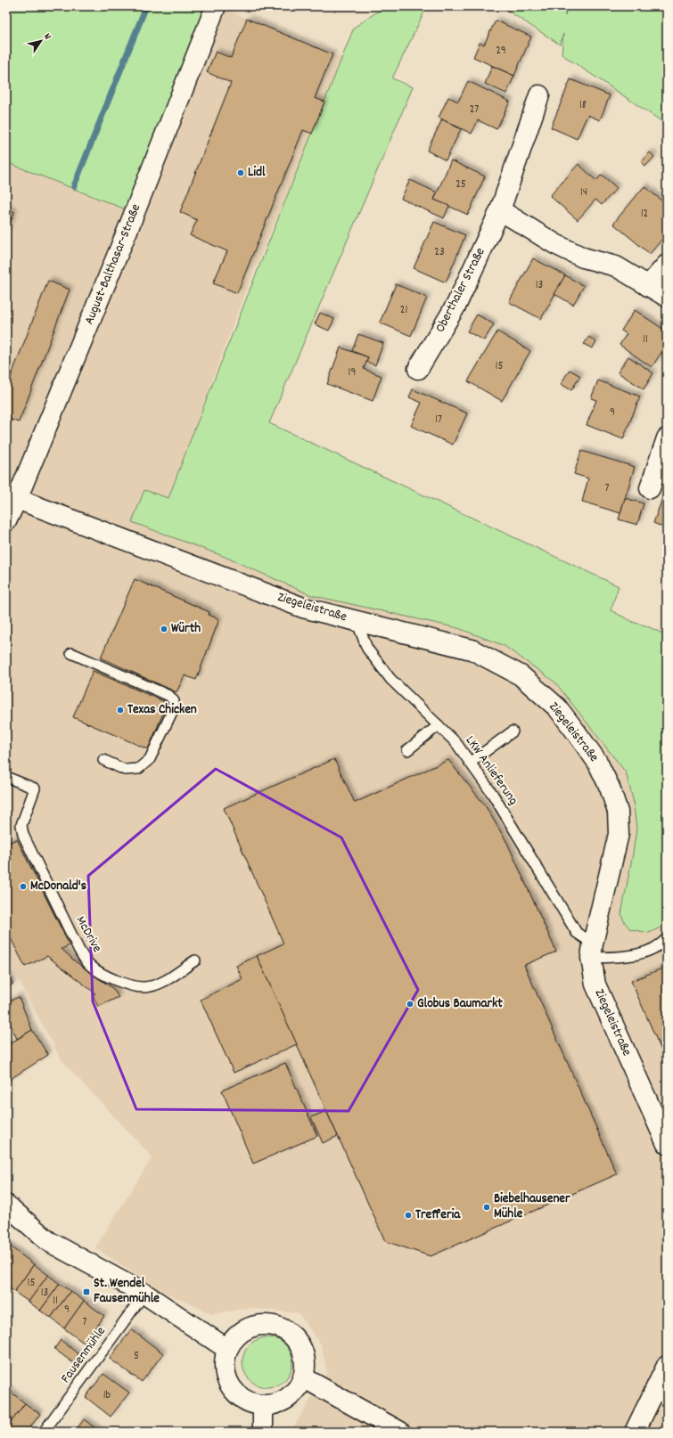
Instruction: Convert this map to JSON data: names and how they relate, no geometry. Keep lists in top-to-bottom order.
{
  "streets": {
    "street": ["August-Balthasar-Straße", "Oberthaler Straße", "Ziegeleistraße"],
    "lane": ["LKW Anlieferung", "McDrive", "Fausenmühle"]
  },
  "crossings": [
    ["August-Balthasar-Straße", "Ziegeleistraße"],
    ["Ziegeleistraße", "LKW Anlieferung"]
  ],
  "places": {
    "other": [
      "Lidl",
      "Würth",
      "Texas Chicken",
      "McDonald's",
      "Globus Baumarkt",
      "Biebelhausener Mühle",
      "Trefferia"
    ],
    "transit": ["St. Wendel Fausenmühle"]
  },
  "house_numbers": [
    "29",
    "18",
    "27",
    "25",
    "14",
    "12",
    "23",
    "13",
    "21",
    "11",
    "15",
    "19",
    "9",
    "17",
    "7",
    "15",
    "13",
    "11",
    "9",
    "7",
    "5",
    "1b"
  ],
  "north": "top right"
}
